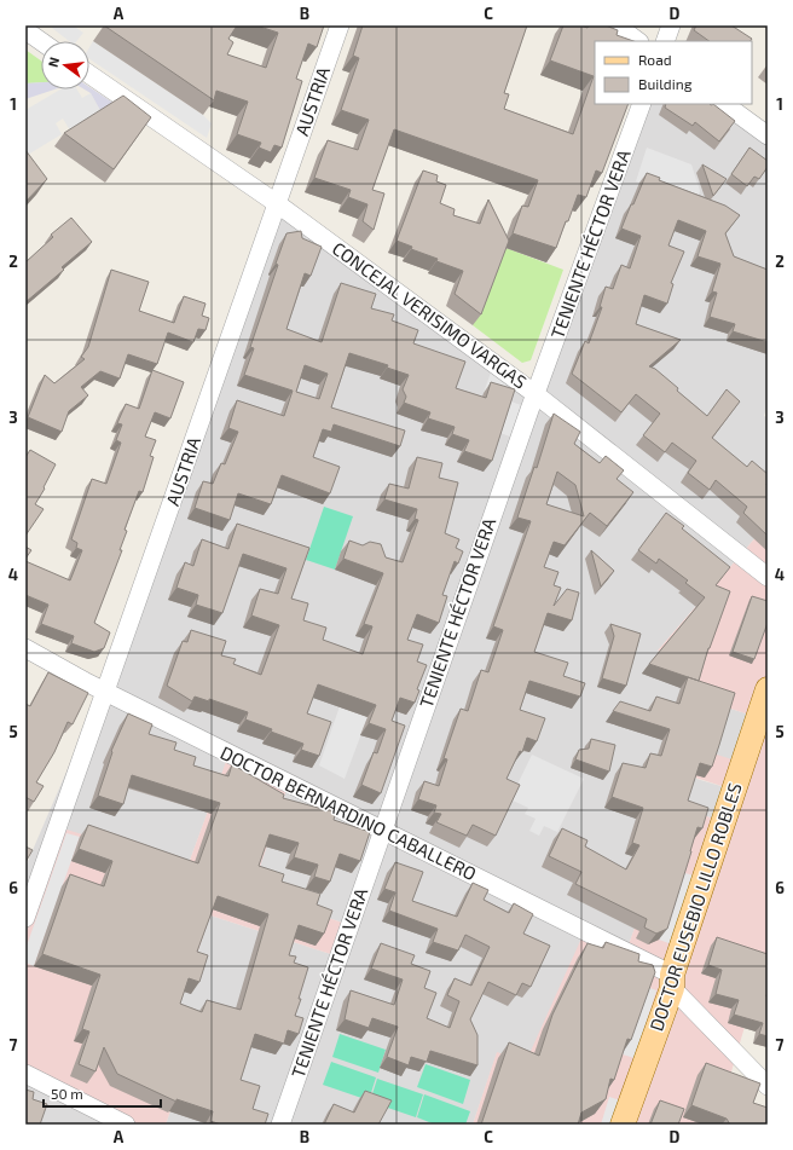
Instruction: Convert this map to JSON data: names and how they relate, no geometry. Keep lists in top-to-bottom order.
{
  "streets": {
    "main road": ["DOCTOR EUSEBIO LILLO ROBLES"],
    "street": [
      "AUSTRIA",
      "TENIENTE HÉCTOR VERA",
      "CONCEJAL VERISIMO VARGAS",
      "DOCTOR BERNARDINO CABALLERO"
    ]
  },
  "crossings": [
    ["AUSTRIA", "CONCEJAL VERISIMO VARGAS"],
    ["AUSTRIA", "DOCTOR BERNARDINO CABALLERO"],
    ["TENIENTE HÉCTOR VERA", "CONCEJAL VERISIMO VARGAS"],
    ["TENIENTE HÉCTOR VERA", "DOCTOR BERNARDINO CABALLERO"],
    ["DOCTOR BERNARDINO CABALLERO", "DOCTOR EUSEBIO LILLO ROBLES"]
  ],
  "legend": ["Road", "Building"],
  "scale_bar": "50 m",
  "north": "left",
  "grid": {
    "columns": [
      "A",
      "B",
      "C",
      "D"
    ],
    "rows": [
      "1",
      "2",
      "3",
      "4",
      "5",
      "6",
      "7"
    ]
  }
}
